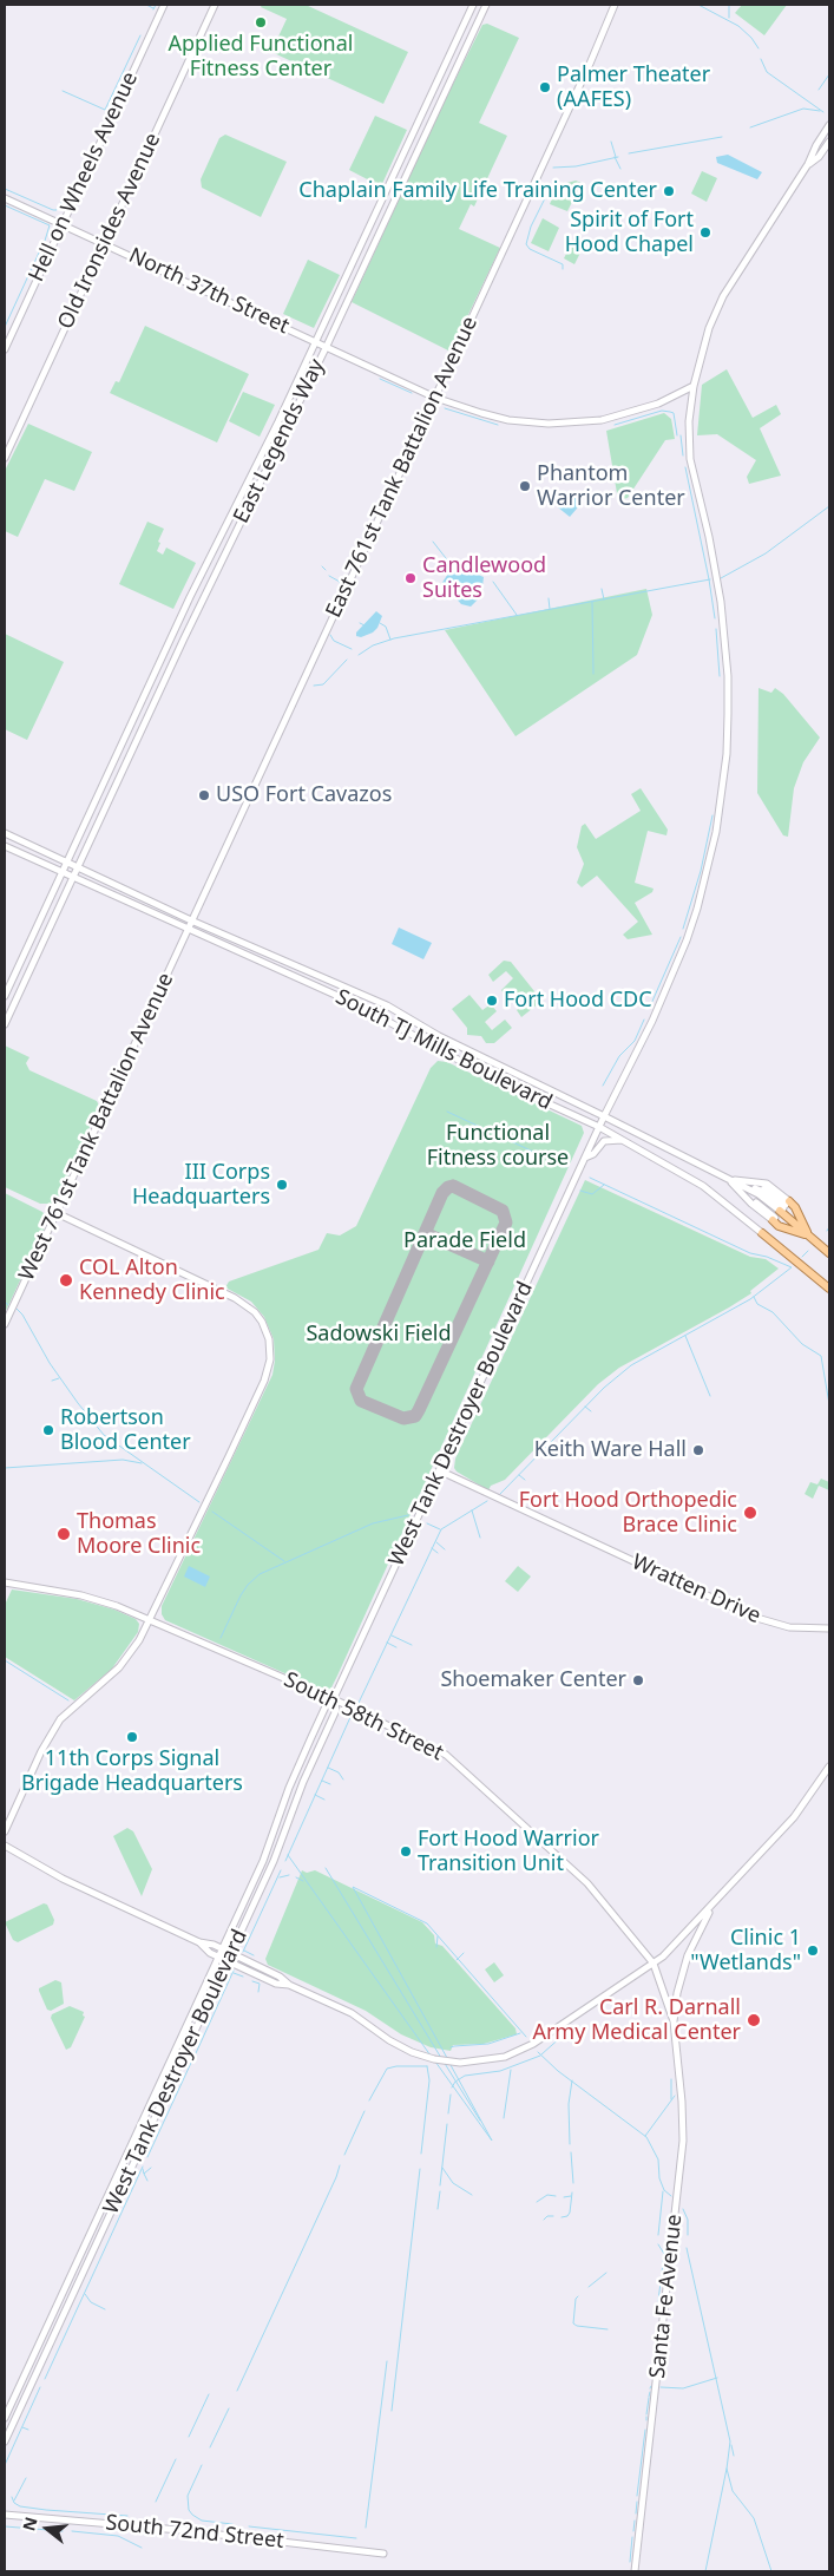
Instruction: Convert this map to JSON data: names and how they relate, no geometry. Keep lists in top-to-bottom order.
{
  "streets": {
    "main road": ["South TJ Mills Boulevard"],
    "street": [
      "Hell on Wheels Avenue",
      "Old Ironsides Avenue",
      "North 37th Street",
      "East Legends Way",
      "East 761st Tank Battalion Avenue",
      "West 761st Tank Battalion Avenue",
      "West Tank Destroyer Boulevard",
      "Wratten Drive",
      "South 58th Street",
      "Santa Fe Avenue",
      "South 72nd Street"
    ]
  },
  "crossings": [
    ["Hell on Wheels Avenue", "North 37th Street"],
    ["Old Ironsides Avenue", "North 37th Street"],
    ["North 37th Street", "East Legends Way"],
    ["North 37th Street", "East 761st Tank Battalion Avenue"],
    ["North 37th Street", "West Tank Destroyer Boulevard"],
    ["East Legends Way", "South TJ Mills Boulevard"],
    ["East 761st Tank Battalion Avenue", "South TJ Mills Boulevard"],
    ["East 761st Tank Battalion Avenue", "West 761st Tank Battalion Avenue"],
    ["South TJ Mills Boulevard", "West 761st Tank Battalion Avenue"],
    ["South TJ Mills Boulevard", "West Tank Destroyer Boulevard"],
    ["West Tank Destroyer Boulevard", "Wratten Drive"],
    ["West Tank Destroyer Boulevard", "South 58th Street"]
  ],
  "parks": ["Functional Fitness course", "Parade Field", "Sadowski Field"],
  "places": [
    "Applied Functional Fitness Center",
    "Palmer Theater (AAFES)",
    "Chaplain Family Life Training Center",
    "Spirit of Fort Hood Chapel",
    "Phantom Warrior Center",
    "Candlewood Suites",
    "USO Fort Cavazos",
    "Fort Hood CDC",
    "III Corps Headquarters",
    "COL Alton Kennedy Clinic",
    "Robertson Blood Center",
    "Keith Ware Hall",
    "Fort Hood Orthopedic Brace Clinic",
    "Thomas Moore Clinic",
    "Shoemaker Center",
    "11th Corps Signal Brigade Headquarters",
    "Fort Hood Warrior Transition Unit",
    "Clinic 1 \"Wetlands\"",
    "Carl R. Darnall Army Medical Center"
  ],
  "north": "left"
}
